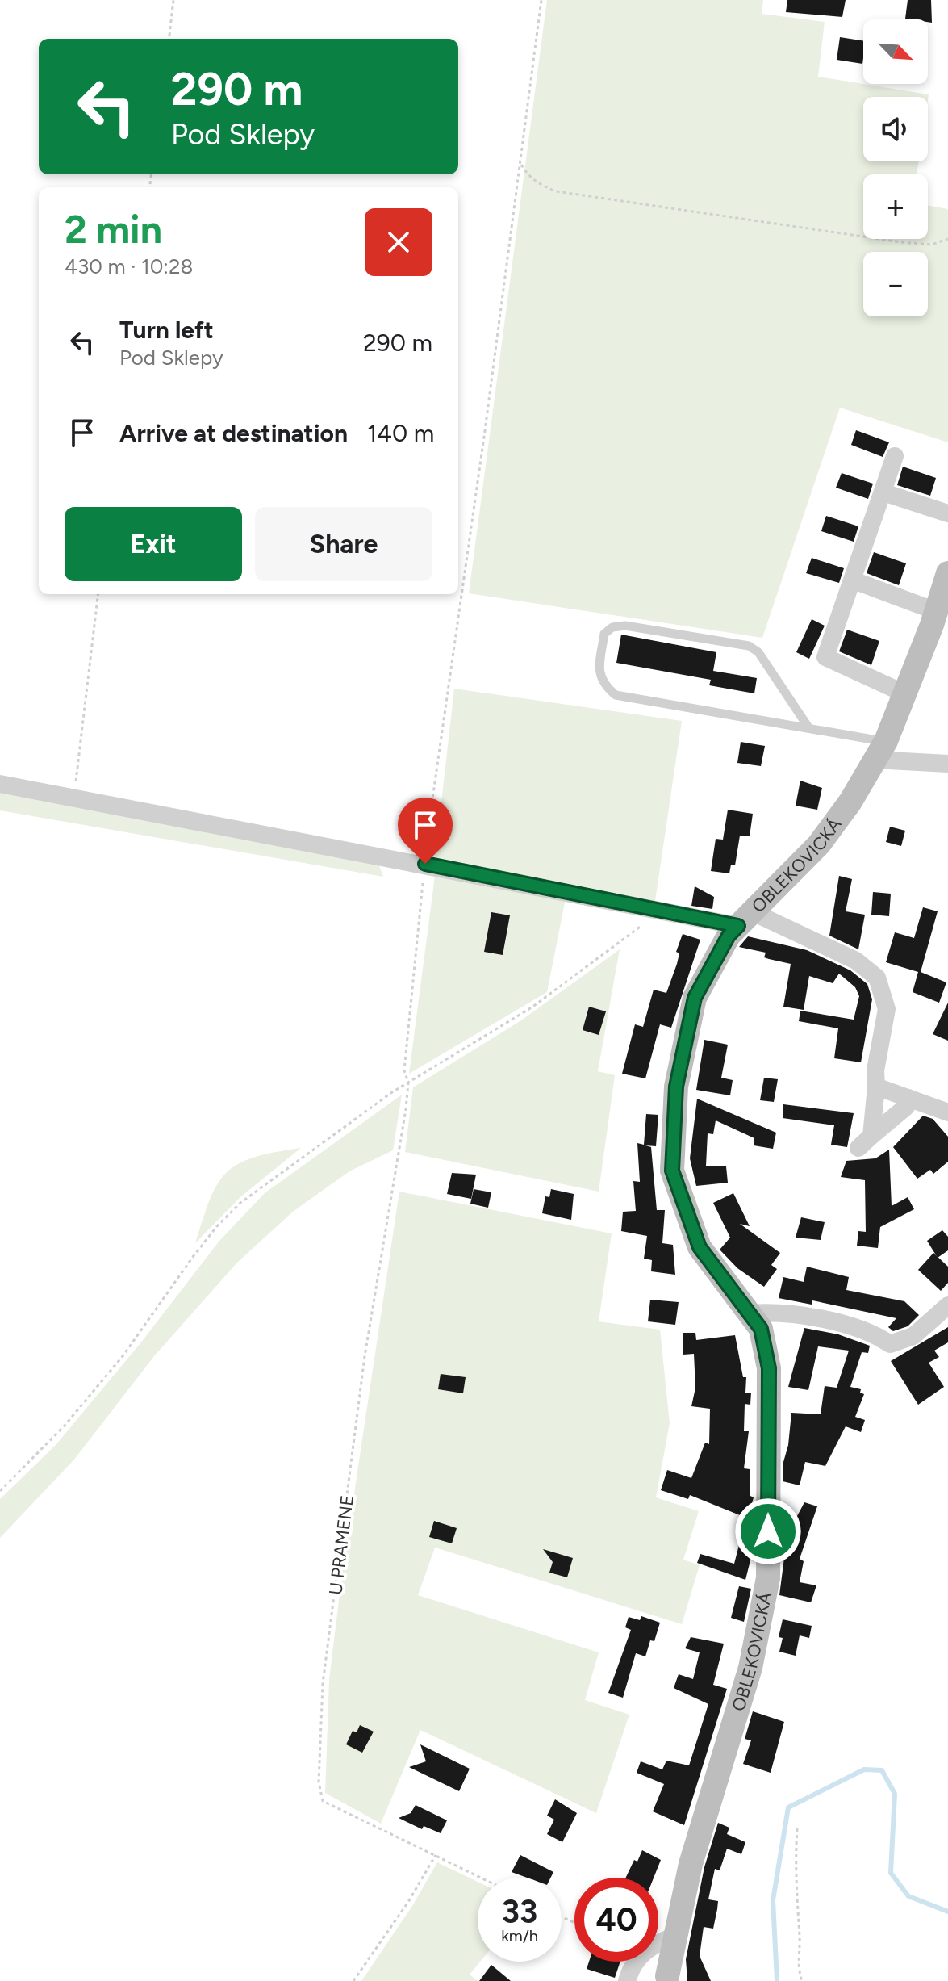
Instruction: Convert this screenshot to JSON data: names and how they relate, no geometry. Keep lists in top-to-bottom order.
{
  "streets": {
    "street": ["OBLEKOVICKÁ"],
    "path": ["U PRAMENE"]
  },
  "north": "bottom right",
  "page": {
    "map_buttons": ["+", "−"],
    "turn": ["290 m", "Pod Sklepy"],
    "heading": ["2 min", "430 m · 10:28"],
    "list": [
      {
        "name": "Turn left",
        "note": "Pod Sklepy",
        "value": "290 m"
      },
      {
        "name": "Arrive at destination",
        "value": "140 m"
      }
    ],
    "buttons": ["Exit", "Share"],
    "speed": "33 km/h",
    "limit": "40"
  }
}
